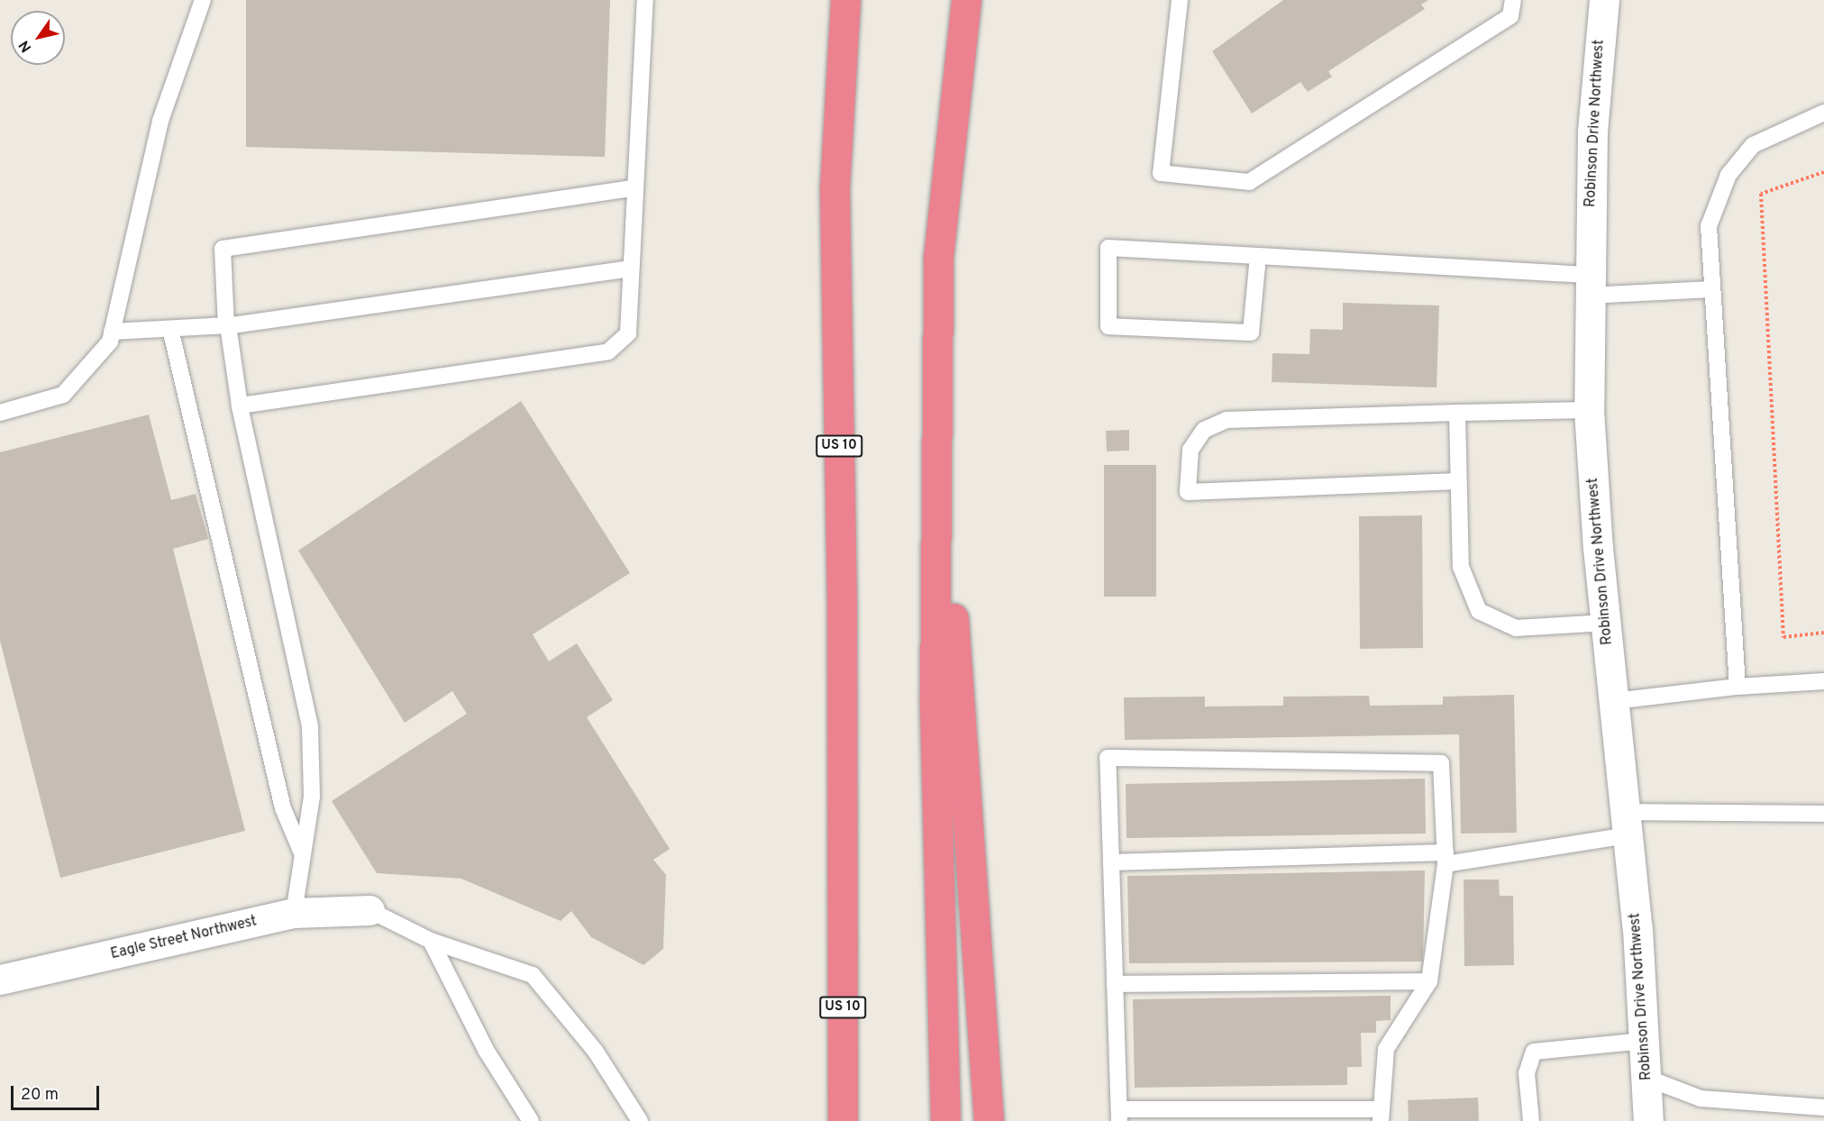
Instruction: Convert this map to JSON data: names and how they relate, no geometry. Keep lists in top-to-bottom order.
{
  "streets": {
    "highway": ["US 10"],
    "street": ["Robinson Drive Northwest", "Eagle Street Northwest"]
  },
  "scale_bar": "20 m",
  "north": "bottom left"
}
